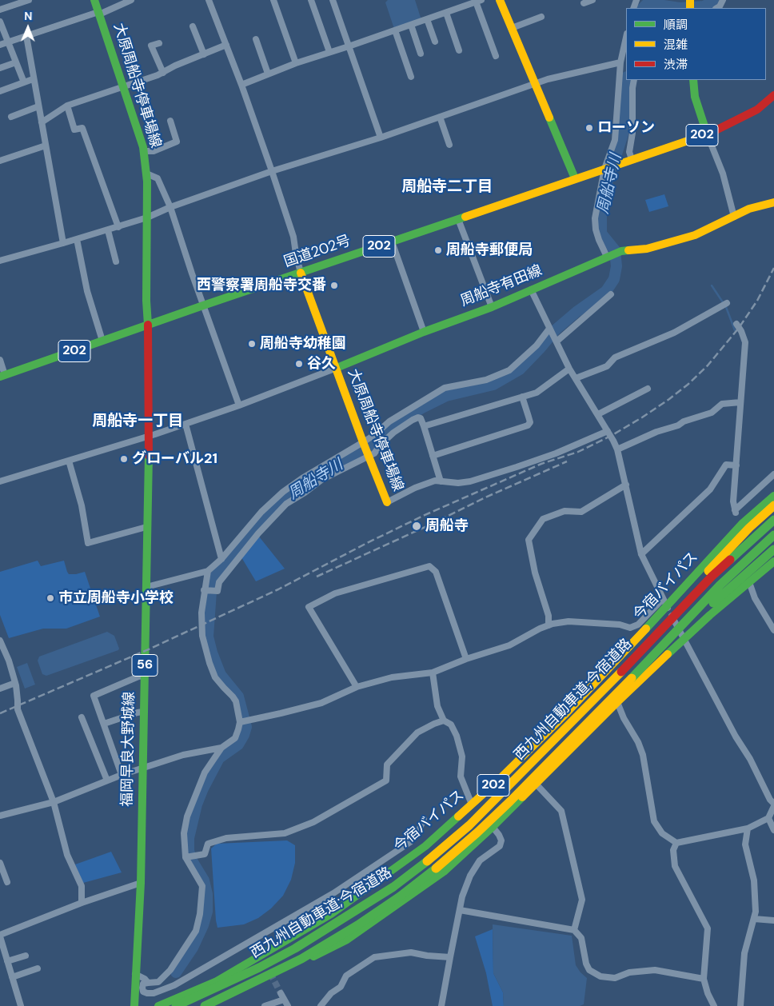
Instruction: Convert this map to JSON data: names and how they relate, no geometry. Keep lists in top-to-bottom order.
{
  "streets": {
    "main road": [
      "大原周船寺停車場線",
      "202",
      "国道202号",
      "周船寺有田線",
      "今宿バイパス",
      "56",
      "西九州自動車道;今宿道路",
      "福岡早良大野城線"
    ]
  },
  "crossings": [
    ["大原周船寺停車場線", "国道202号"],
    ["大原周船寺停車場線", "周船寺有田線"],
    ["大原周船寺停車場線", "福岡早良大野城線"],
    ["202", "西九州自動車道;今宿道路"],
    ["国道202号", "福岡早良大野城線"]
  ],
  "districts": ["周船寺二丁目", "周船寺一丁目"],
  "water": ["周船寺川"],
  "places": [
    "ローソン",
    "周船寺郵便局",
    "西警察署周船寺交番",
    "周船寺幼稚園",
    "谷久",
    "グローバル21",
    "周船寺",
    "市立周船寺小学校"
  ],
  "legend": ["順調", "混雑", "渋滞"],
  "north": "top"
}
